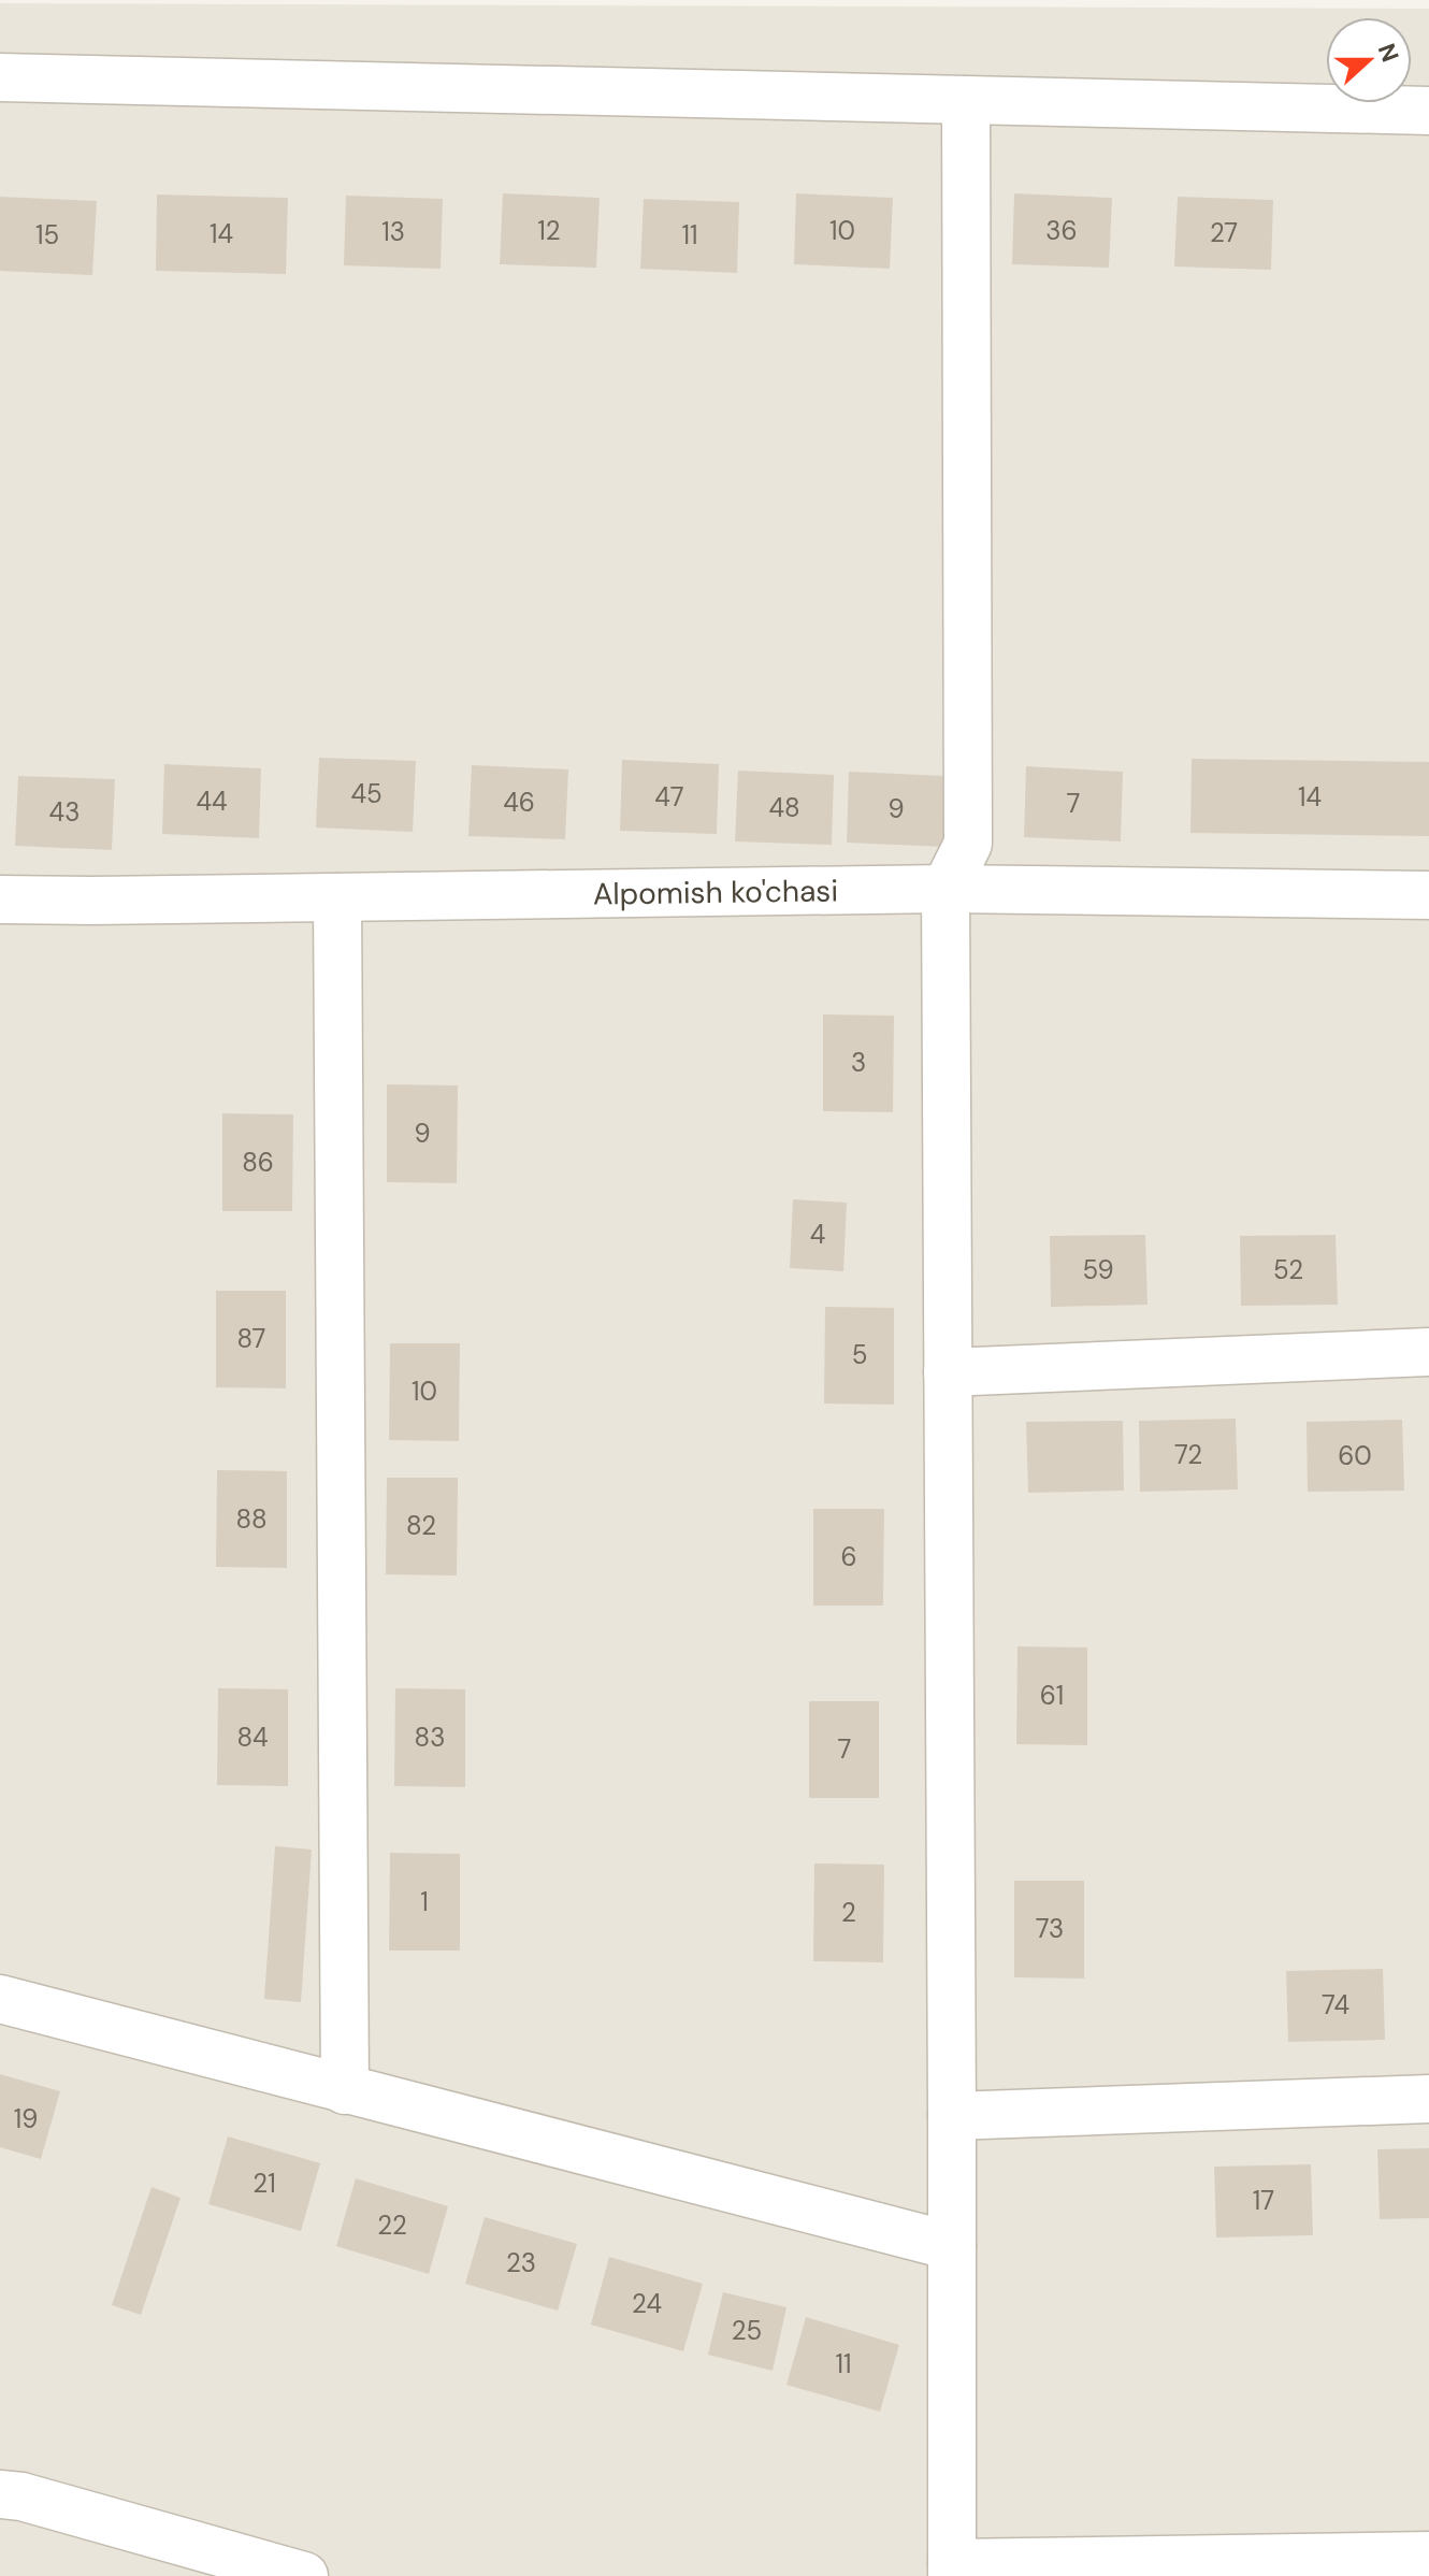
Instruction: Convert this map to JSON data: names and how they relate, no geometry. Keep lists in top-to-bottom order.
{
  "streets": {
    "street": ["Alpomish ko'chasi"]
  },
  "house_numbers": [
    "12",
    "10",
    "36",
    "13",
    "27",
    "14",
    "15",
    "11",
    "45",
    "47",
    "14",
    "44",
    "46",
    "7",
    "48",
    "9",
    "43",
    "3",
    "9",
    "86",
    "4",
    "59",
    "52",
    "87",
    "5",
    "10",
    "72",
    "60",
    "88",
    "82",
    "6",
    "61",
    "84",
    "83",
    "7",
    "1",
    "2",
    "73",
    "74",
    "19",
    "21",
    "17",
    "22",
    "23",
    "24",
    "25",
    "11"
  ],
  "north": "right"
}
